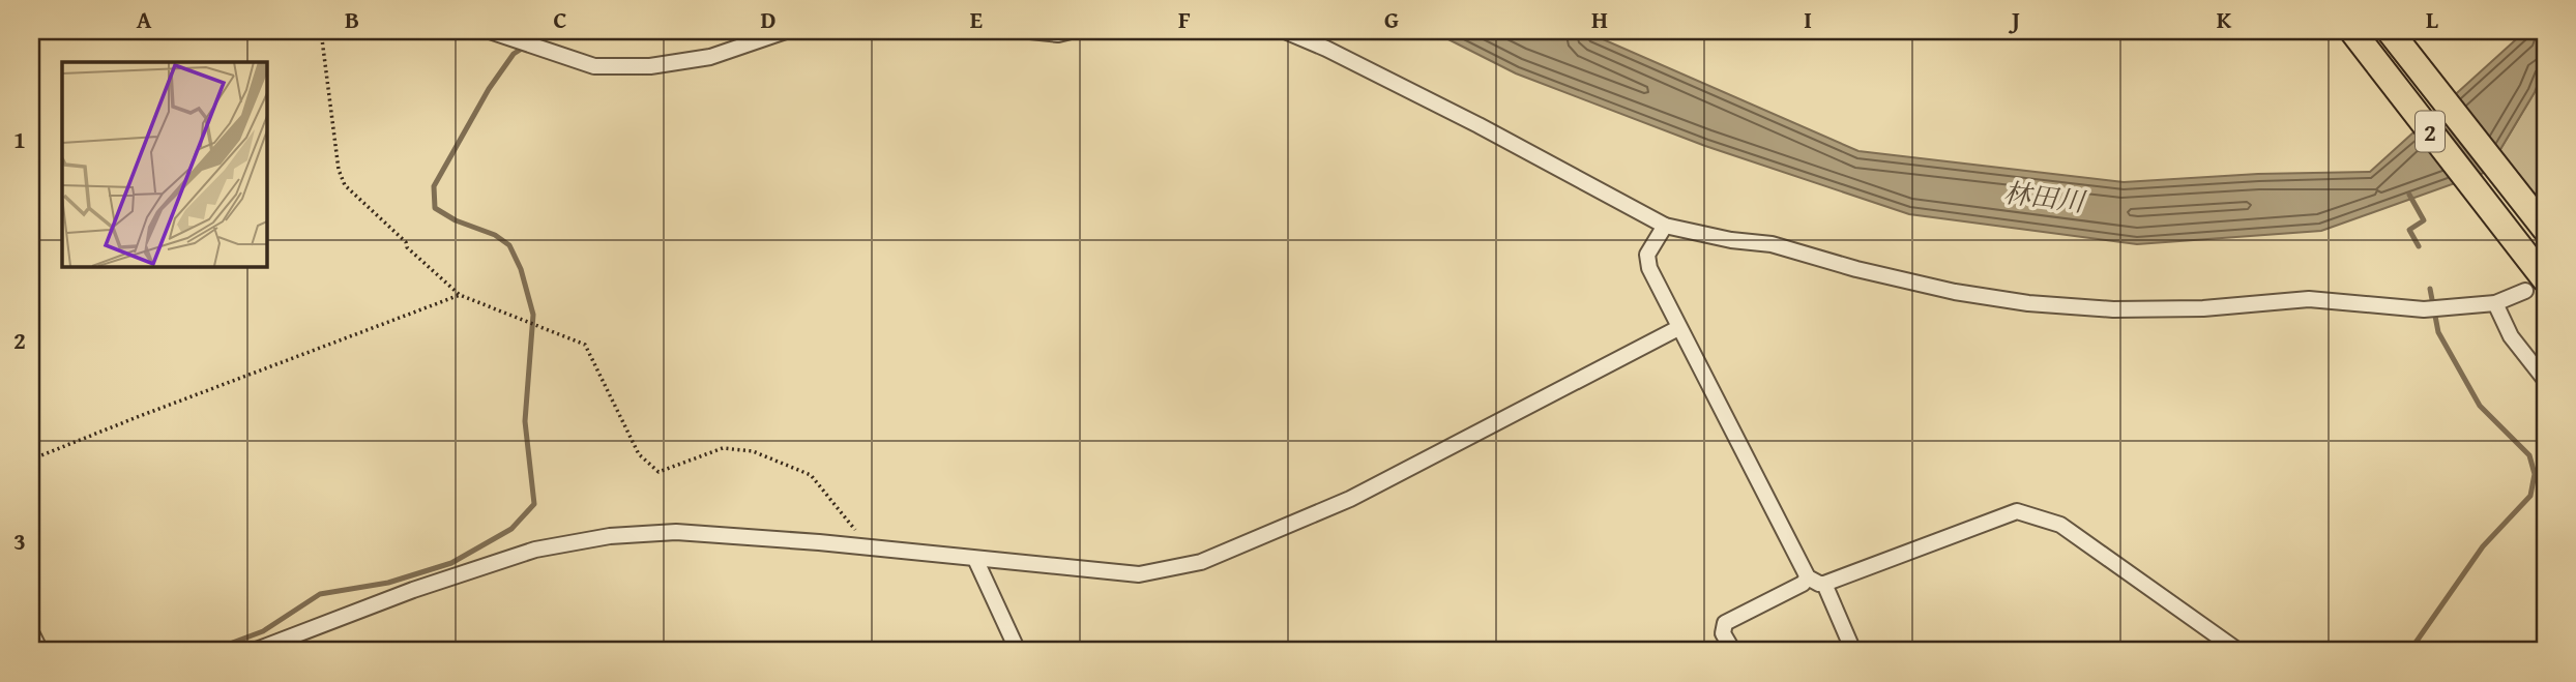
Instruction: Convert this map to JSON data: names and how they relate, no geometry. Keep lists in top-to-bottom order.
{
  "streets": {
    "highway": ["2"]
  },
  "water": ["林田川"],
  "grid": {
    "columns": [
      "A",
      "B",
      "C",
      "D",
      "E",
      "F",
      "G",
      "H",
      "I",
      "J",
      "K",
      "L"
    ],
    "rows": ["1", "2", "3"]
  }
}
